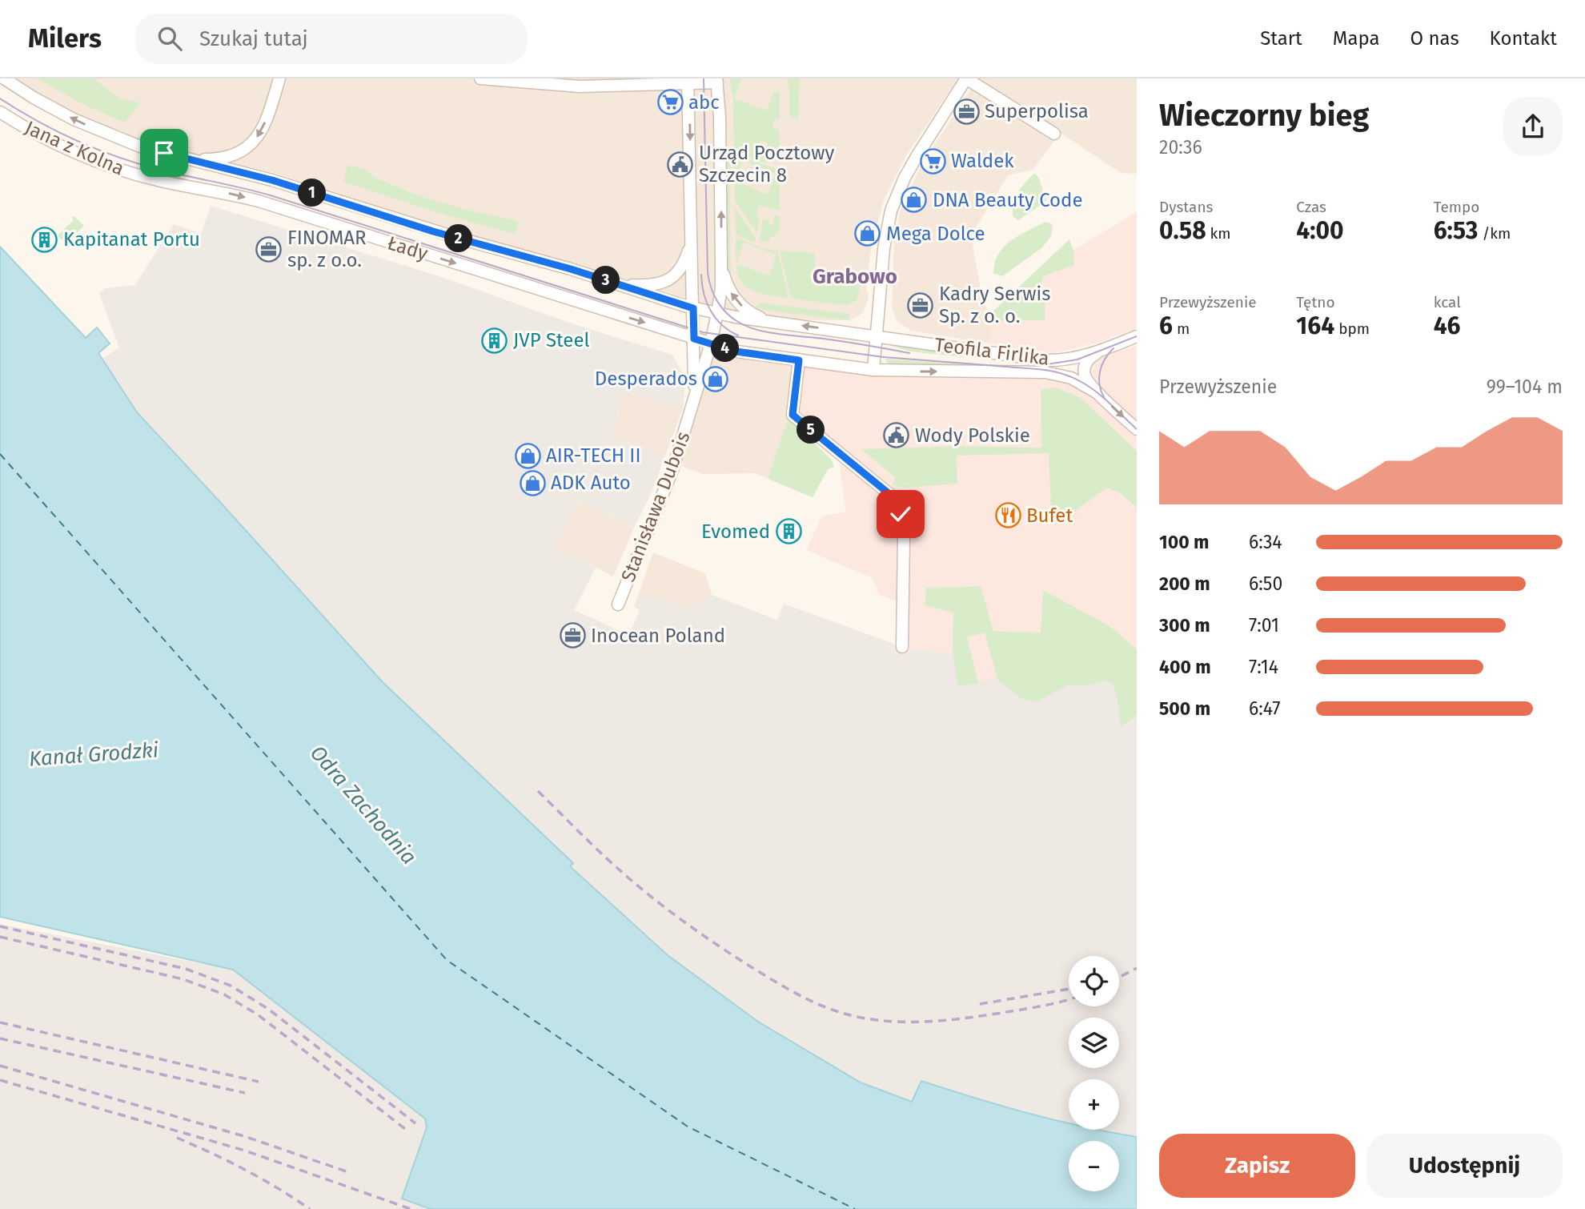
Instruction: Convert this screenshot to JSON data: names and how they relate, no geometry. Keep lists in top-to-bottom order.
{
  "streets": {
    "street": [
      "Jana z Kolna",
      "Łady",
      "Teofila Firlika",
      "Stanisława Dubois"
    ]
  },
  "crossings": [
    ["Jana z Kolna", "Łady"],
    ["Łady", "Teofila Firlika"],
    ["Łady", "Stanisława Dubois"],
    ["Teofila Firlika", "Stanisława Dubois"]
  ],
  "districts": ["Grabowo"],
  "water": ["Kanał Grodzki", "Odra Zachodnia"],
  "places": {
    "supermarket": ["abc", "Waldek"],
    "office": [
      "Superpolisa",
      "FINOMAR sp. z o.o.",
      "Kadry Serwis Sp. z o. o.",
      "Inocean Poland"
    ],
    "public building": ["Urząd Pocztowy Szczecin 8", "Wody Polskie"],
    "shop": [
      "DNA Beauty Code",
      "Mega Dolce",
      "Desperados",
      "AIR-TECH II",
      "ADK Auto"
    ],
    "building": ["Kapitanat Portu", "JVP Steel", "Evomed"],
    "restaurant": ["Bufet"]
  },
  "page": {
    "header": "Milers",
    "search": "Szukaj tutaj",
    "nav": [
      "Start",
      "Mapa",
      "O nas",
      "Kontakt"
    ],
    "heading": ["Wieczorny bieg", "20:36"],
    "stats": [
      ["Dystans", "0.58 km"],
      ["Czas", "4:00"],
      ["Tempo", "6:53 /km"],
      ["Przewyższenie", "6 m"],
      ["Tętno", "164 bpm"],
      ["kcal", "46"]
    ],
    "pins": [
      "1",
      "2",
      "3",
      "4",
      "5"
    ],
    "chart": ["Przewyższenie", "99–104 m"],
    "list": [
      {
        "name": "100 m",
        "note": "6:34"
      },
      {
        "name": "200 m",
        "note": "6:50"
      },
      {
        "name": "300 m",
        "note": "7:01"
      },
      {
        "name": "400 m",
        "note": "7:14"
      },
      {
        "name": "500 m",
        "note": "6:47"
      }
    ],
    "map_buttons": ["+", "−"],
    "buttons": ["Zapisz", "Udostępnij"]
  }
}
